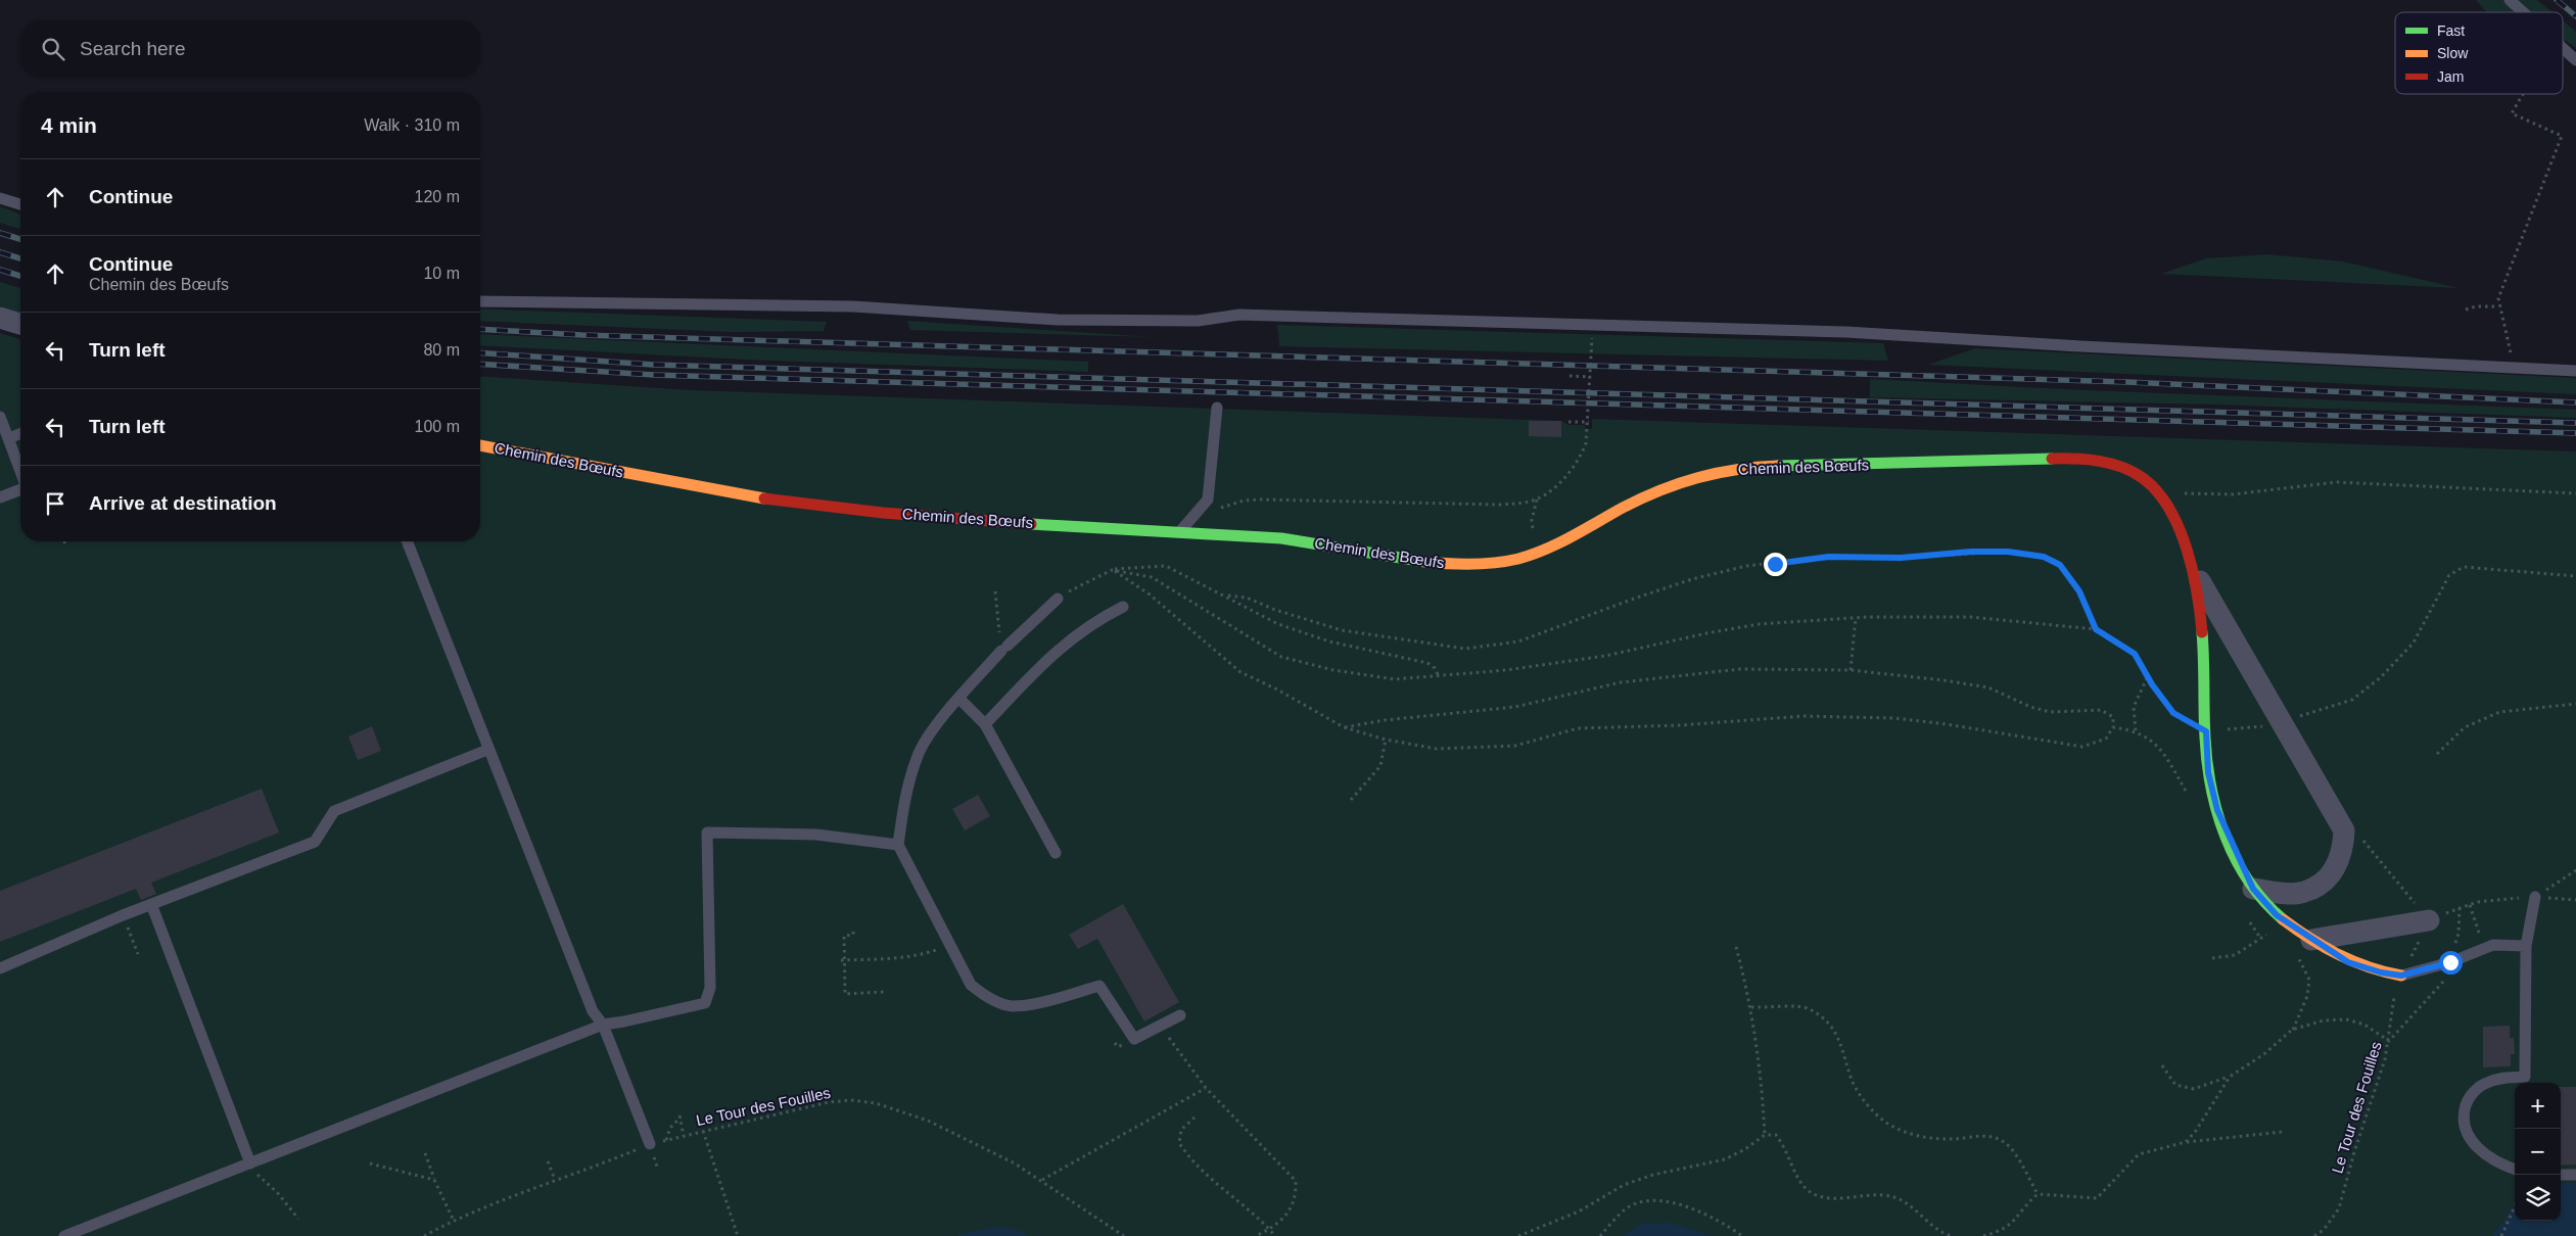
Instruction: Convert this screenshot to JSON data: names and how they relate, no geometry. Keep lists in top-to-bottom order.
{
  "streets": {
    "street": ["Chemin des Bœufs"],
    "path": ["Le Tour des Fouilles"]
  },
  "crossings": [
    ["Chemin des Bœufs", "Le Tour des Fouilles"]
  ],
  "legend": ["Fast", "Slow", "Jam"],
  "page": {
    "search": "Search here",
    "heading": ["4 min", "Walk · 310 m"],
    "list": [
      ["Continue", "120 m"],
      ["Continue", "Chemin des Bœufs", "10 m"],
      ["Turn left", "80 m"],
      ["Turn left", "100 m"],
      "Arrive at destination"
    ],
    "map_buttons": ["+", "−"]
  }
}
